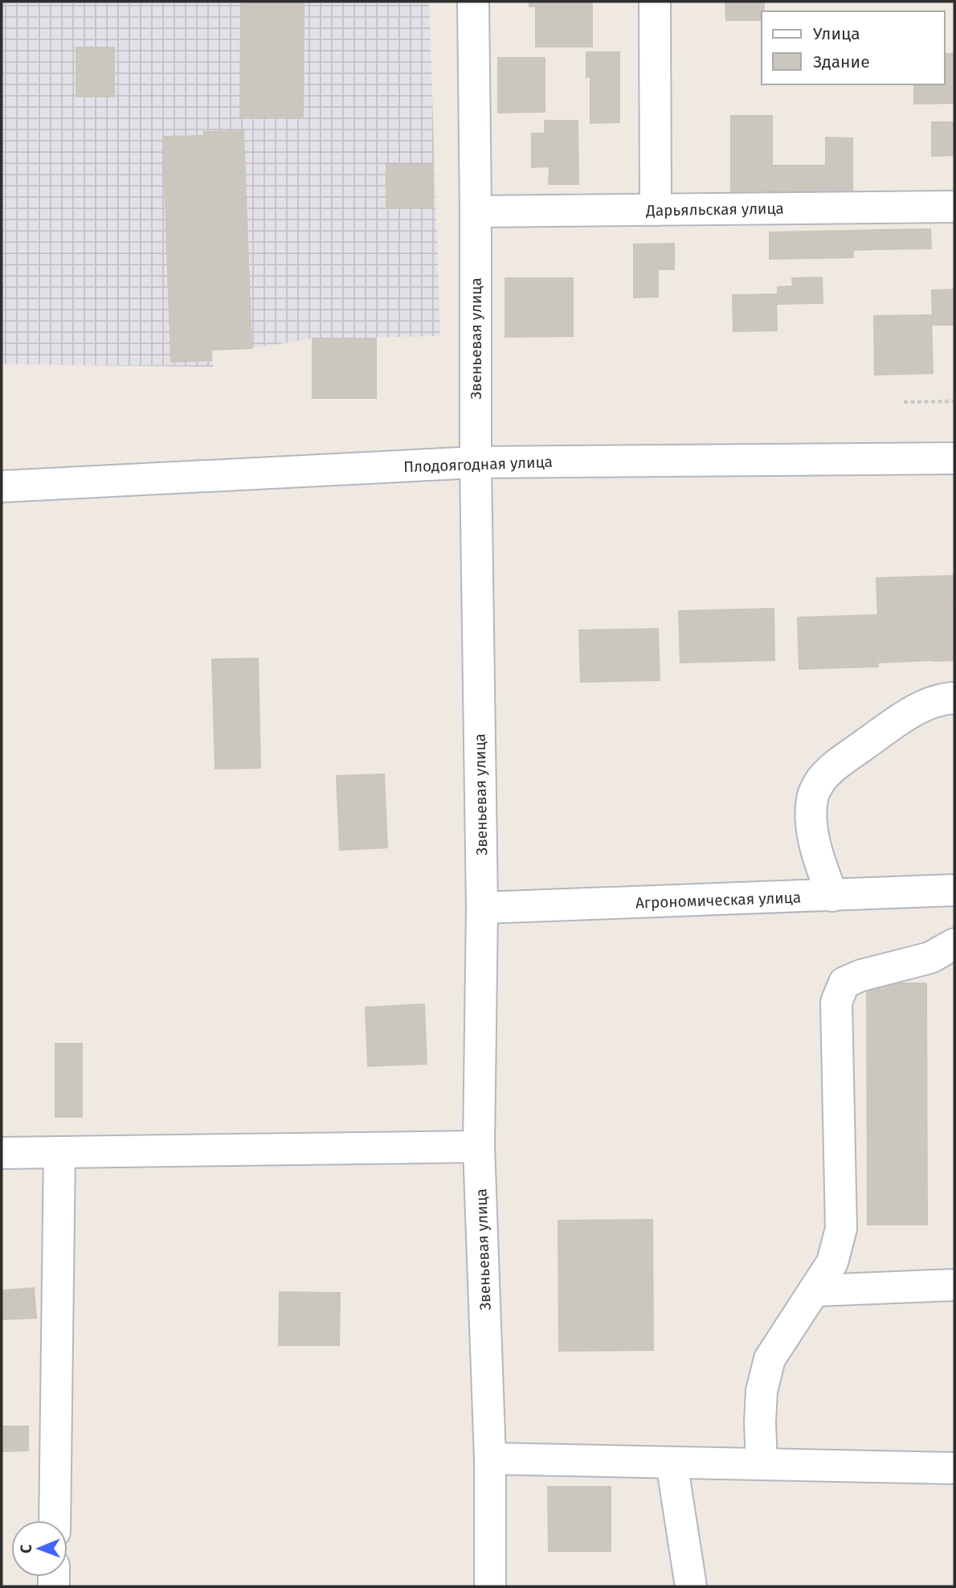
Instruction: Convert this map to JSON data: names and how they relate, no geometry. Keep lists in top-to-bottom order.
{
  "streets": {
    "street": [
      "Дарьяльская улица",
      "Звеньевая улица",
      "Плодоягодная улица",
      "Агрономическая улица"
    ]
  },
  "crossings": [
    ["Дарьяльская улица", "Звеньевая улица"],
    ["Звеньевая улица", "Плодоягодная улица"],
    ["Звеньевая улица", "Агрономическая улица"]
  ],
  "legend": ["Улица", "Здание"],
  "north": "left"
}
